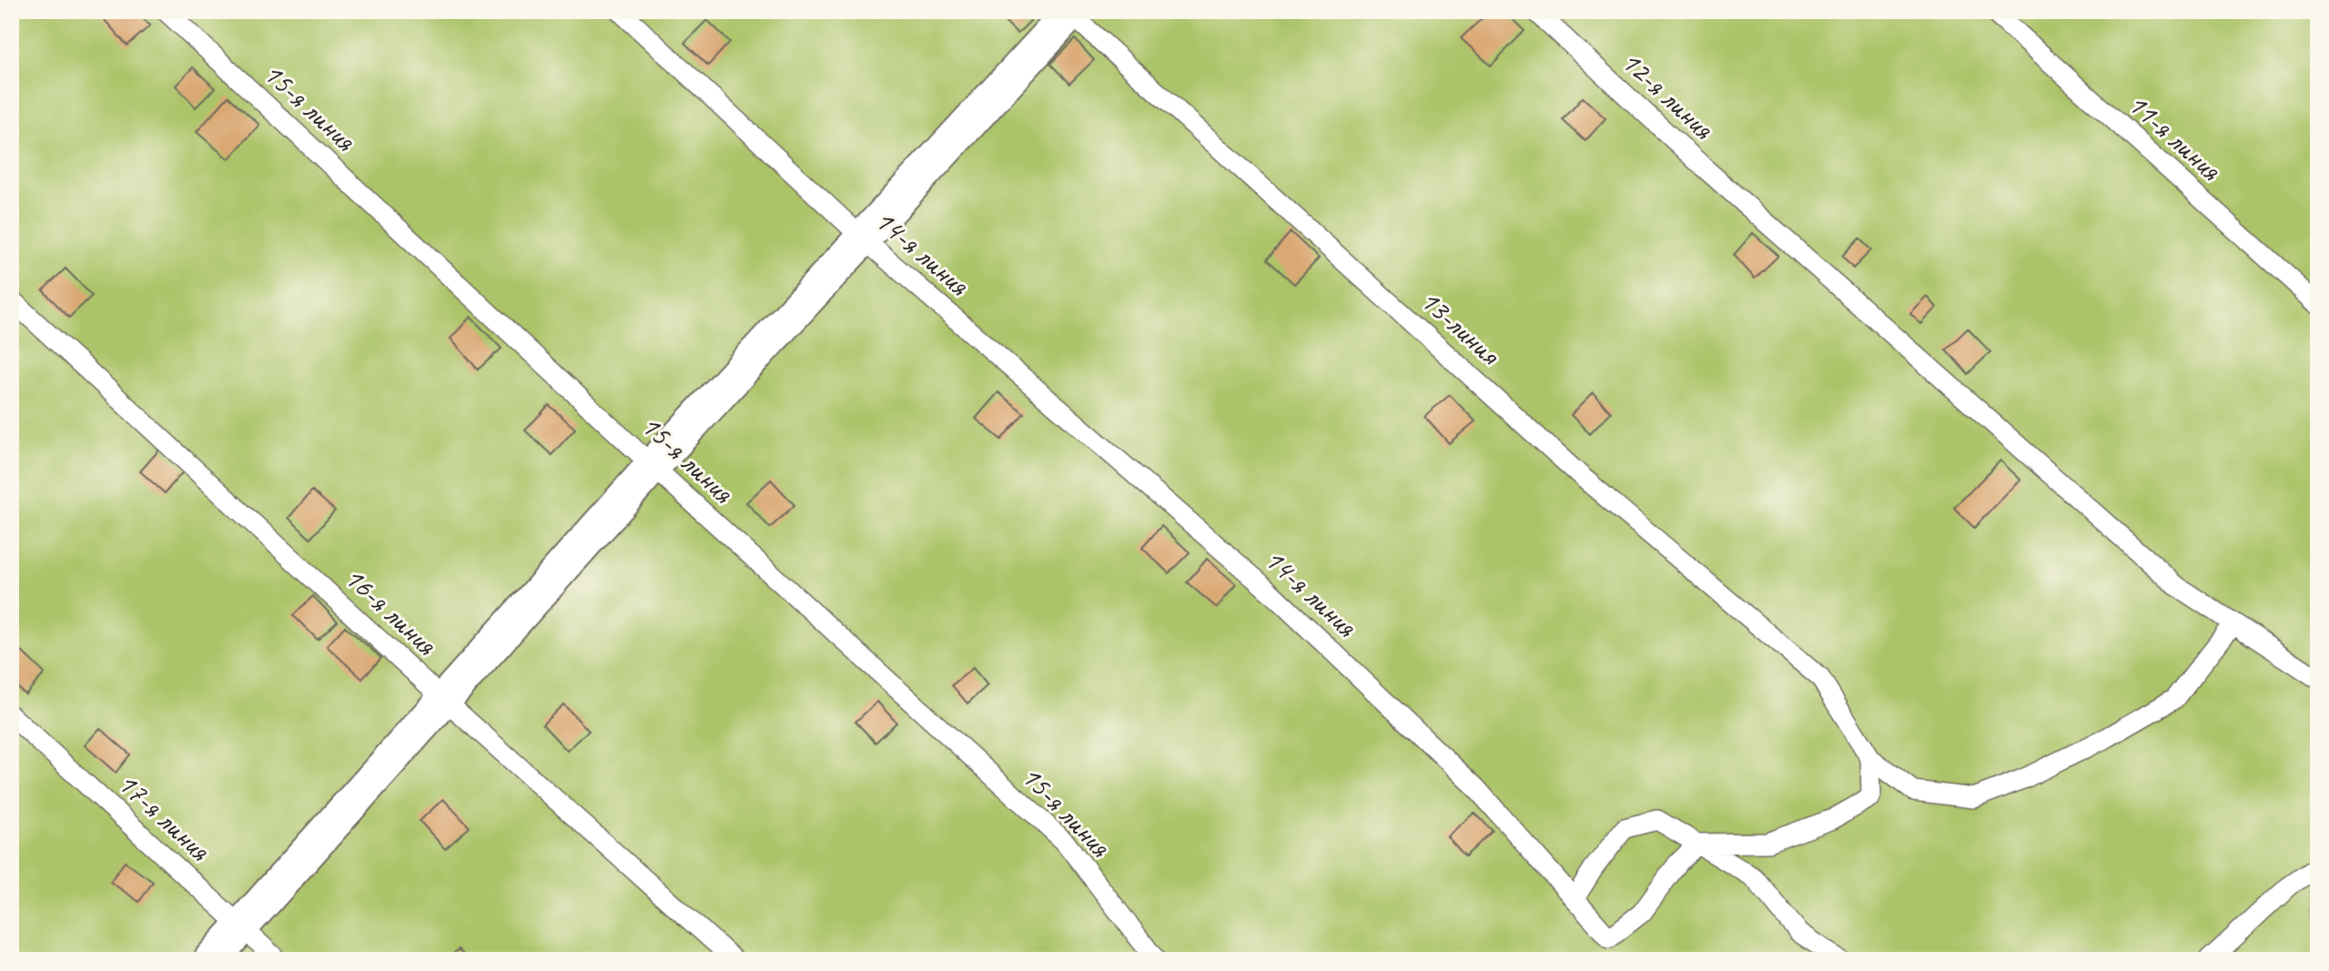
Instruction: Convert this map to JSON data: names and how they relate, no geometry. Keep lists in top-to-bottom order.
{
  "streets": {
    "lane": [
      "12-я линия",
      "15-я линия",
      "11-я линия",
      "14-я линия",
      "13-линия",
      "16-я линия",
      "17-я линия"
    ]
  }
}
